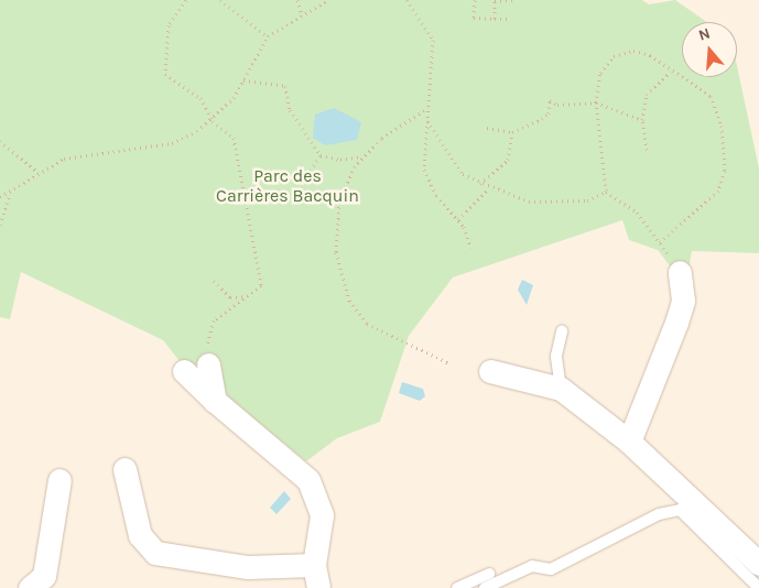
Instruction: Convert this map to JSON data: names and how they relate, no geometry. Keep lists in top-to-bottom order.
{
  "parks": ["Parc des Carrières Bacquin"],
  "north": "top"
}
